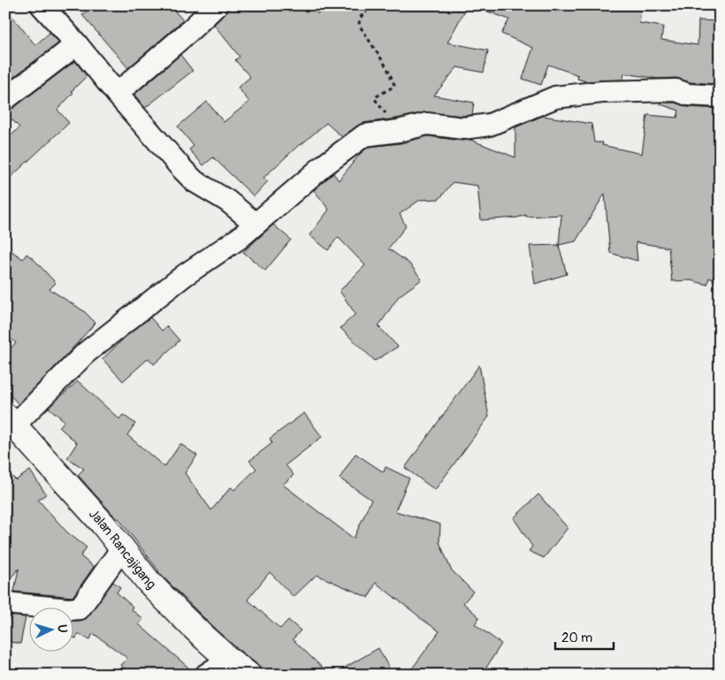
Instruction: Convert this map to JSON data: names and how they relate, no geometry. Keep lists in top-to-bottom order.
{
  "streets": {
    "main road": ["Jalan Rancajigang"]
  },
  "scale_bar": "20 m",
  "north": "right"
}
